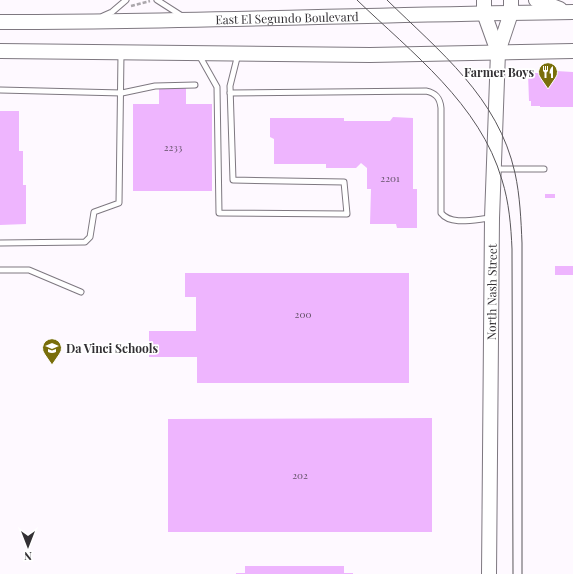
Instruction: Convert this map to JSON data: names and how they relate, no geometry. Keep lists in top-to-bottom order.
{
  "streets": {
    "main road": ["East El Segundo Boulevard", "North Nash Street"]
  },
  "crossings": [
    ["East El Segundo Boulevard", "North Nash Street"]
  ],
  "places": {
    "restaurant": ["Farmer Boys"],
    "school or university": ["Da Vinci Schools"]
  },
  "house_numbers": [
    "2233",
    "2201",
    "200",
    "202"
  ],
  "north": "bottom"
}
